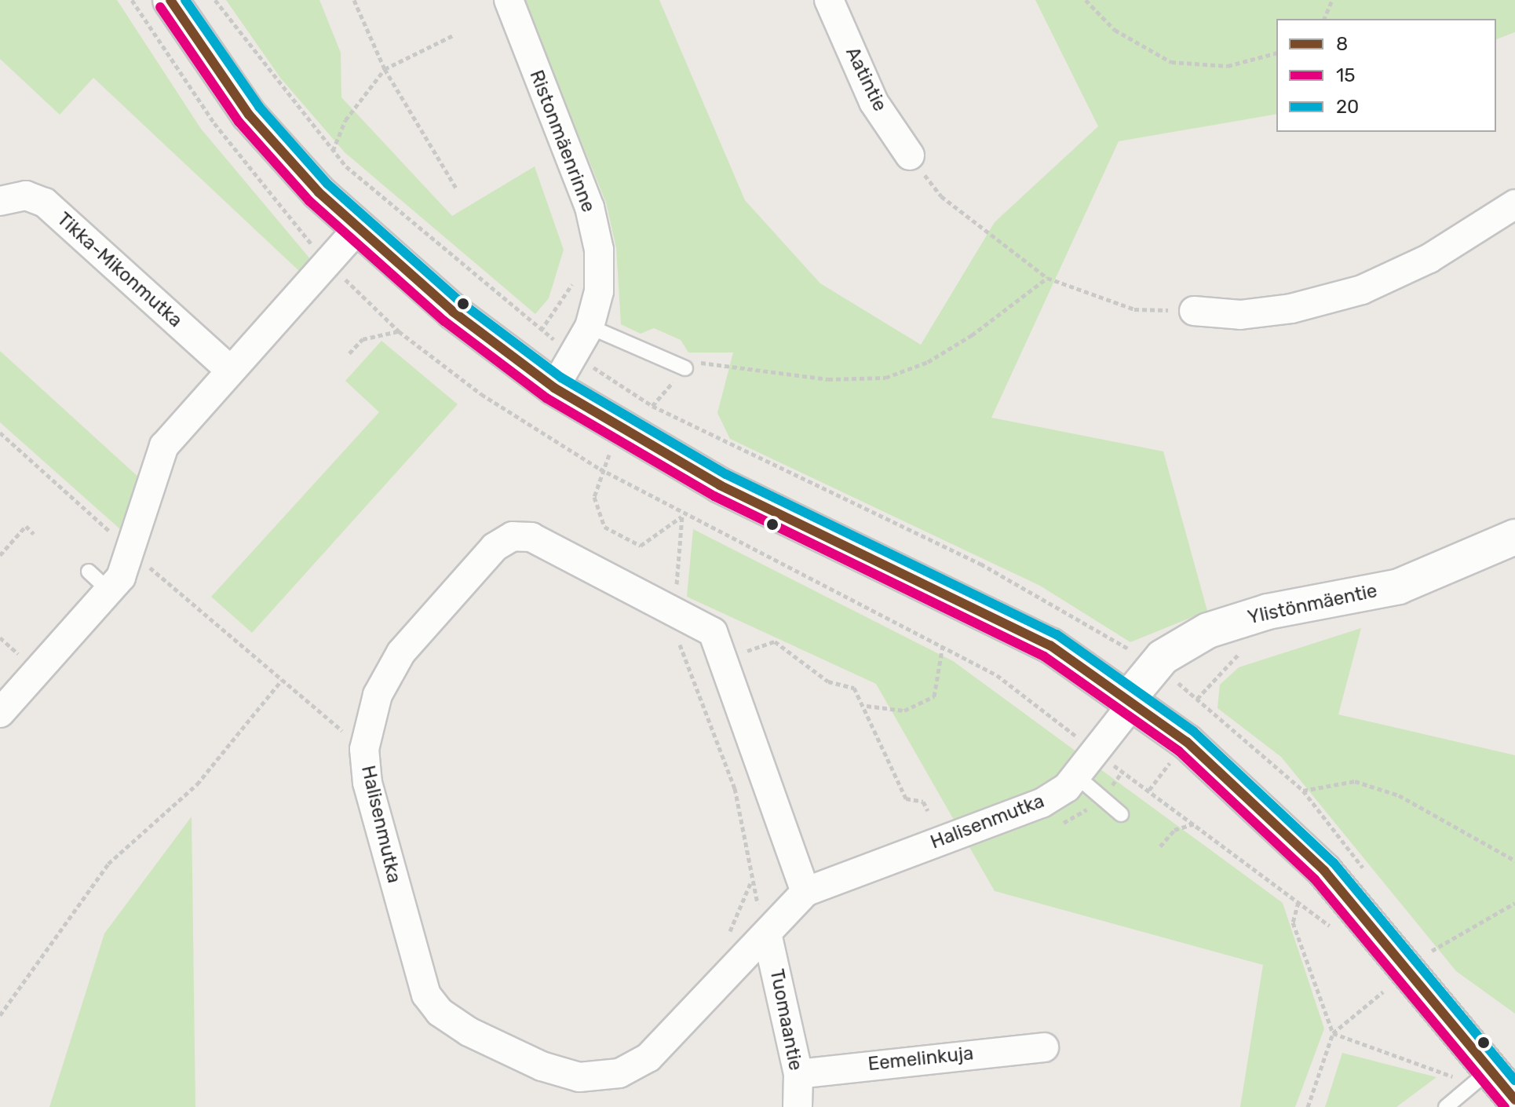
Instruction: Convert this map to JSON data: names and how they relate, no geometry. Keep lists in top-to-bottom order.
{
  "streets": {
    "street": [
      "Aatintie",
      "Ristonmäenrinne",
      "Tikka-Mikonmutka",
      "Ylistönmäentie",
      "Halisenmutka",
      "Tuomaantie",
      "Eemelinkuja"
    ]
  },
  "crossings": [
    ["Ylistönmäentie", "Halisenmutka"],
    ["Halisenmutka", "Tuomaantie"],
    ["Tuomaantie", "Eemelinkuja"]
  ],
  "lines": ["transit line 8", "transit line 20", "transit line 15"],
  "legend": ["8", "15", "20"]
}
